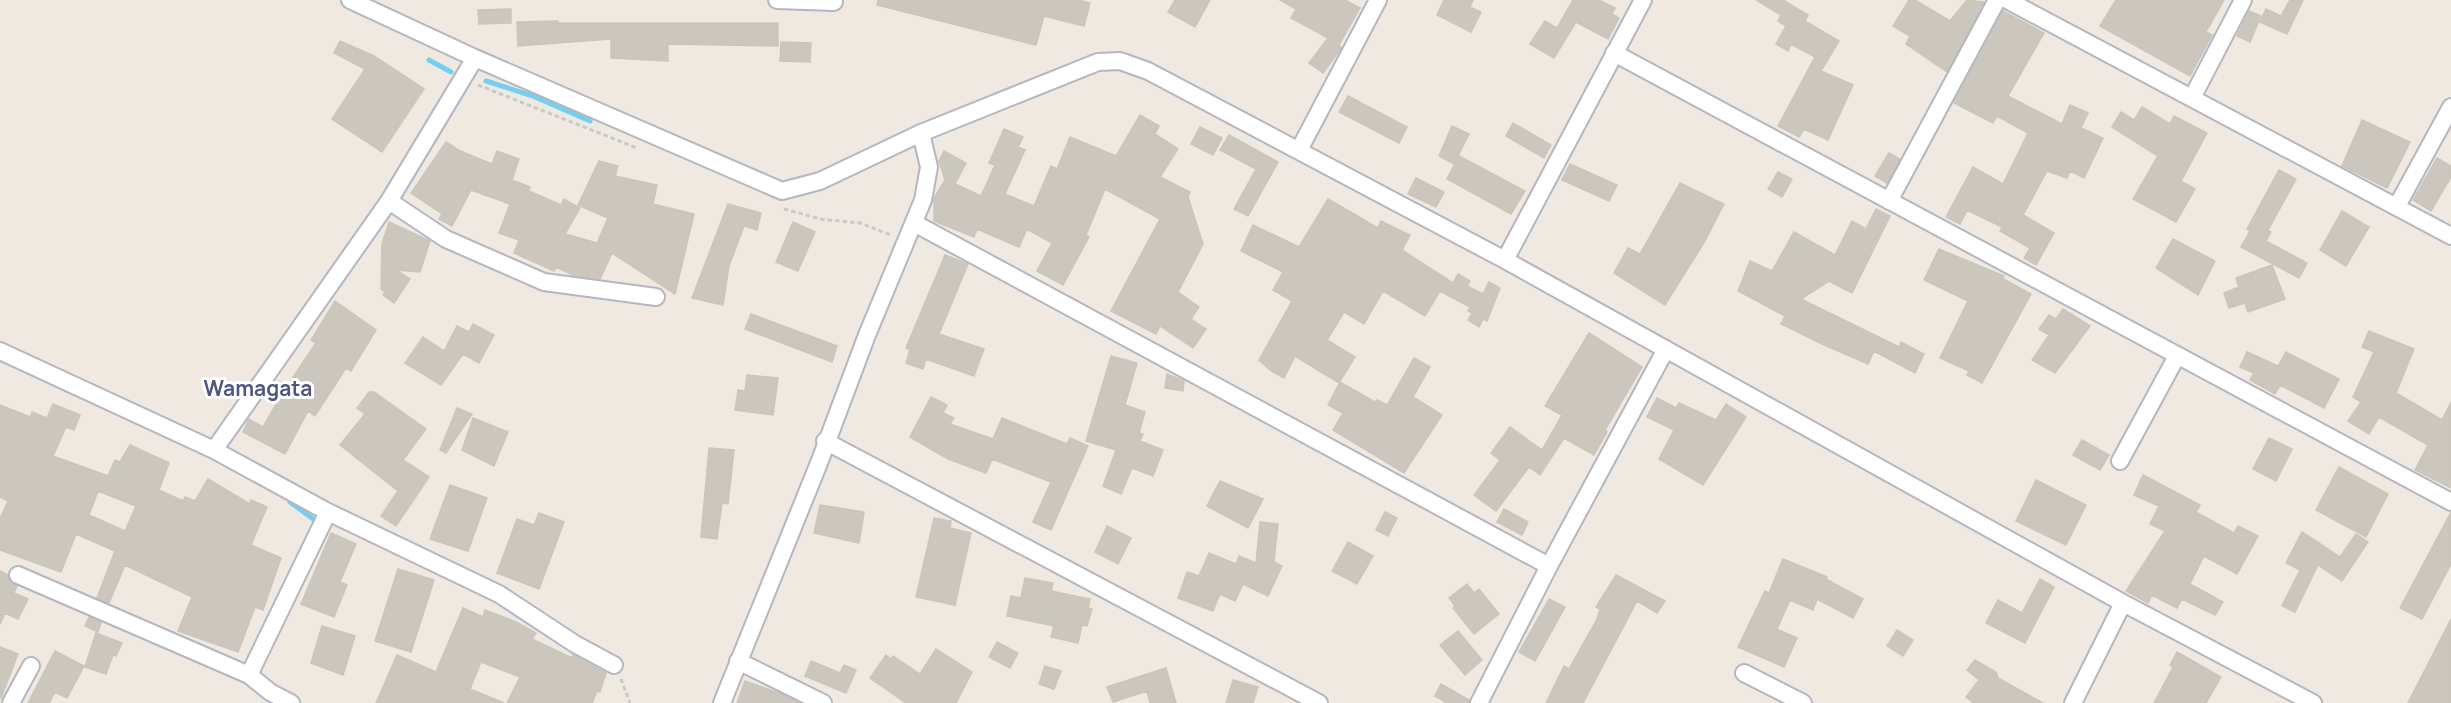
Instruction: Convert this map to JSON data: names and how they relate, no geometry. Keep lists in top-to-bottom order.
{
  "districts": ["Wamagata"]
}
